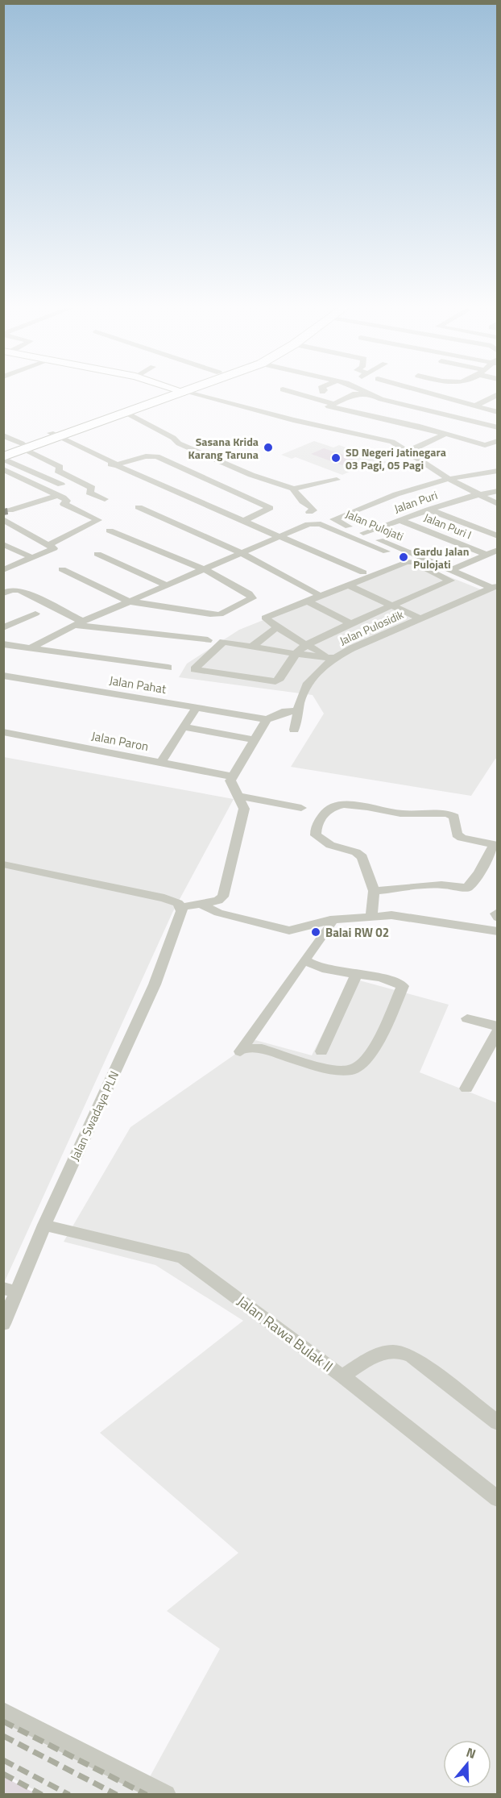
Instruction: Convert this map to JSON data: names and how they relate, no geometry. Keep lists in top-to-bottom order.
{
  "streets": {
    "street": [
      "Jalan Puri",
      "Jalan Pulojati",
      "Jalan Puri I",
      "Jalan Pulosidik",
      "Jalan Pahat",
      "Jalan Paron",
      "Jalan Swadaya PLN",
      "Jalan Rawa Bulak II"
    ]
  },
  "crossings": [
    ["Jalan Puri", "Jalan Pulojati"],
    ["Jalan Puri", "Jalan Puri I"],
    ["Jalan Pulojati", "Jalan Pulosidik"],
    ["Jalan Swadaya PLN", "Jalan Rawa Bulak II"]
  ],
  "places": [
    "Sasana Krida Karang Taruna",
    "SD Negeri Jatinegara 03 Pagi, 05 Pagi",
    "Gardu Jalan Pulojati",
    "Balai RW 02"
  ],
  "north": "top"
}
